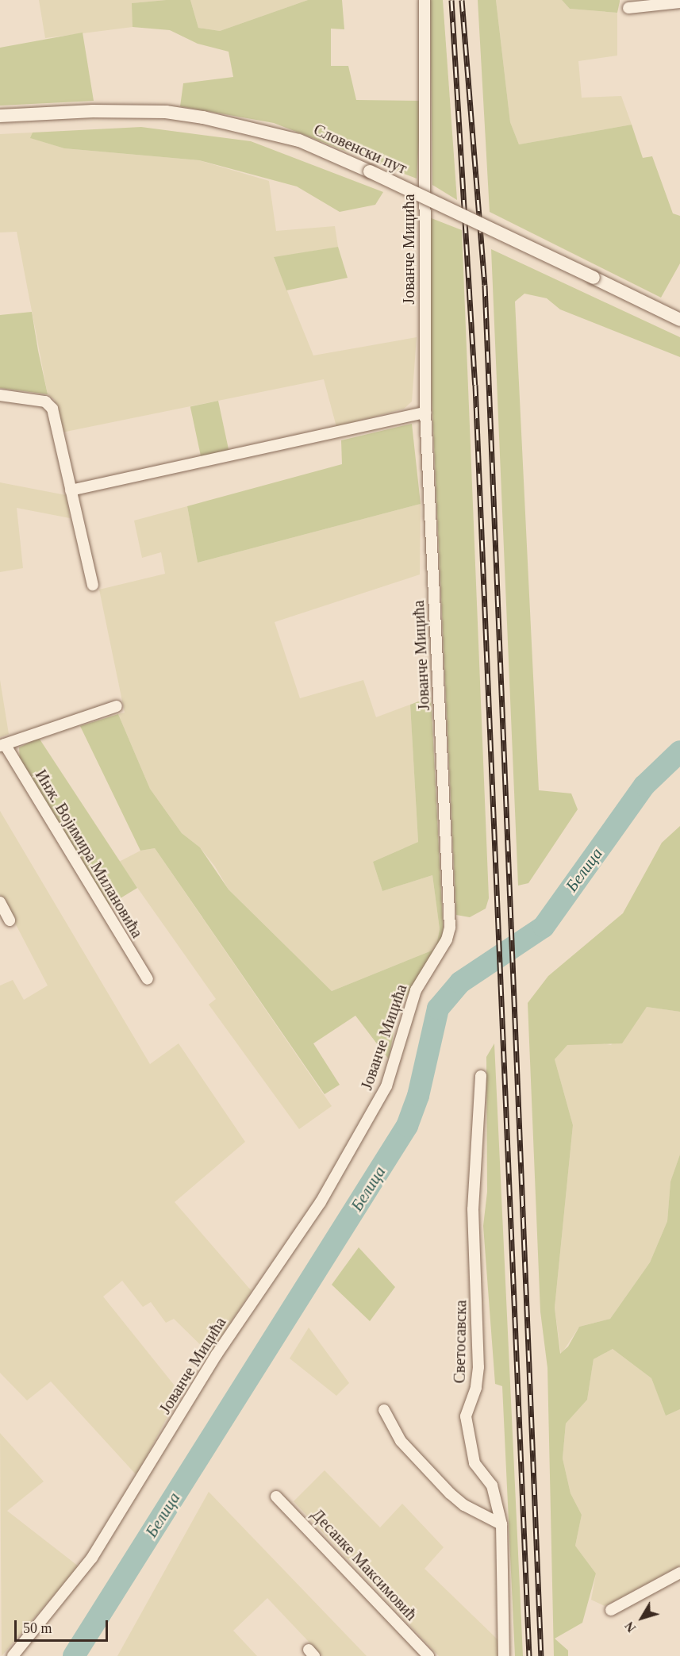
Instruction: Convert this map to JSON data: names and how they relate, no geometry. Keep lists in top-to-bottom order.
{
  "streets": {
    "street": [
      "Словенски пут",
      "Јованче Мицића",
      "Инж. Војимира Милановића",
      "Светосавска",
      "Десанке Максимовић"
    ]
  },
  "water": ["Белица"],
  "scale_bar": "50 m",
  "north": "bottom left"
}
